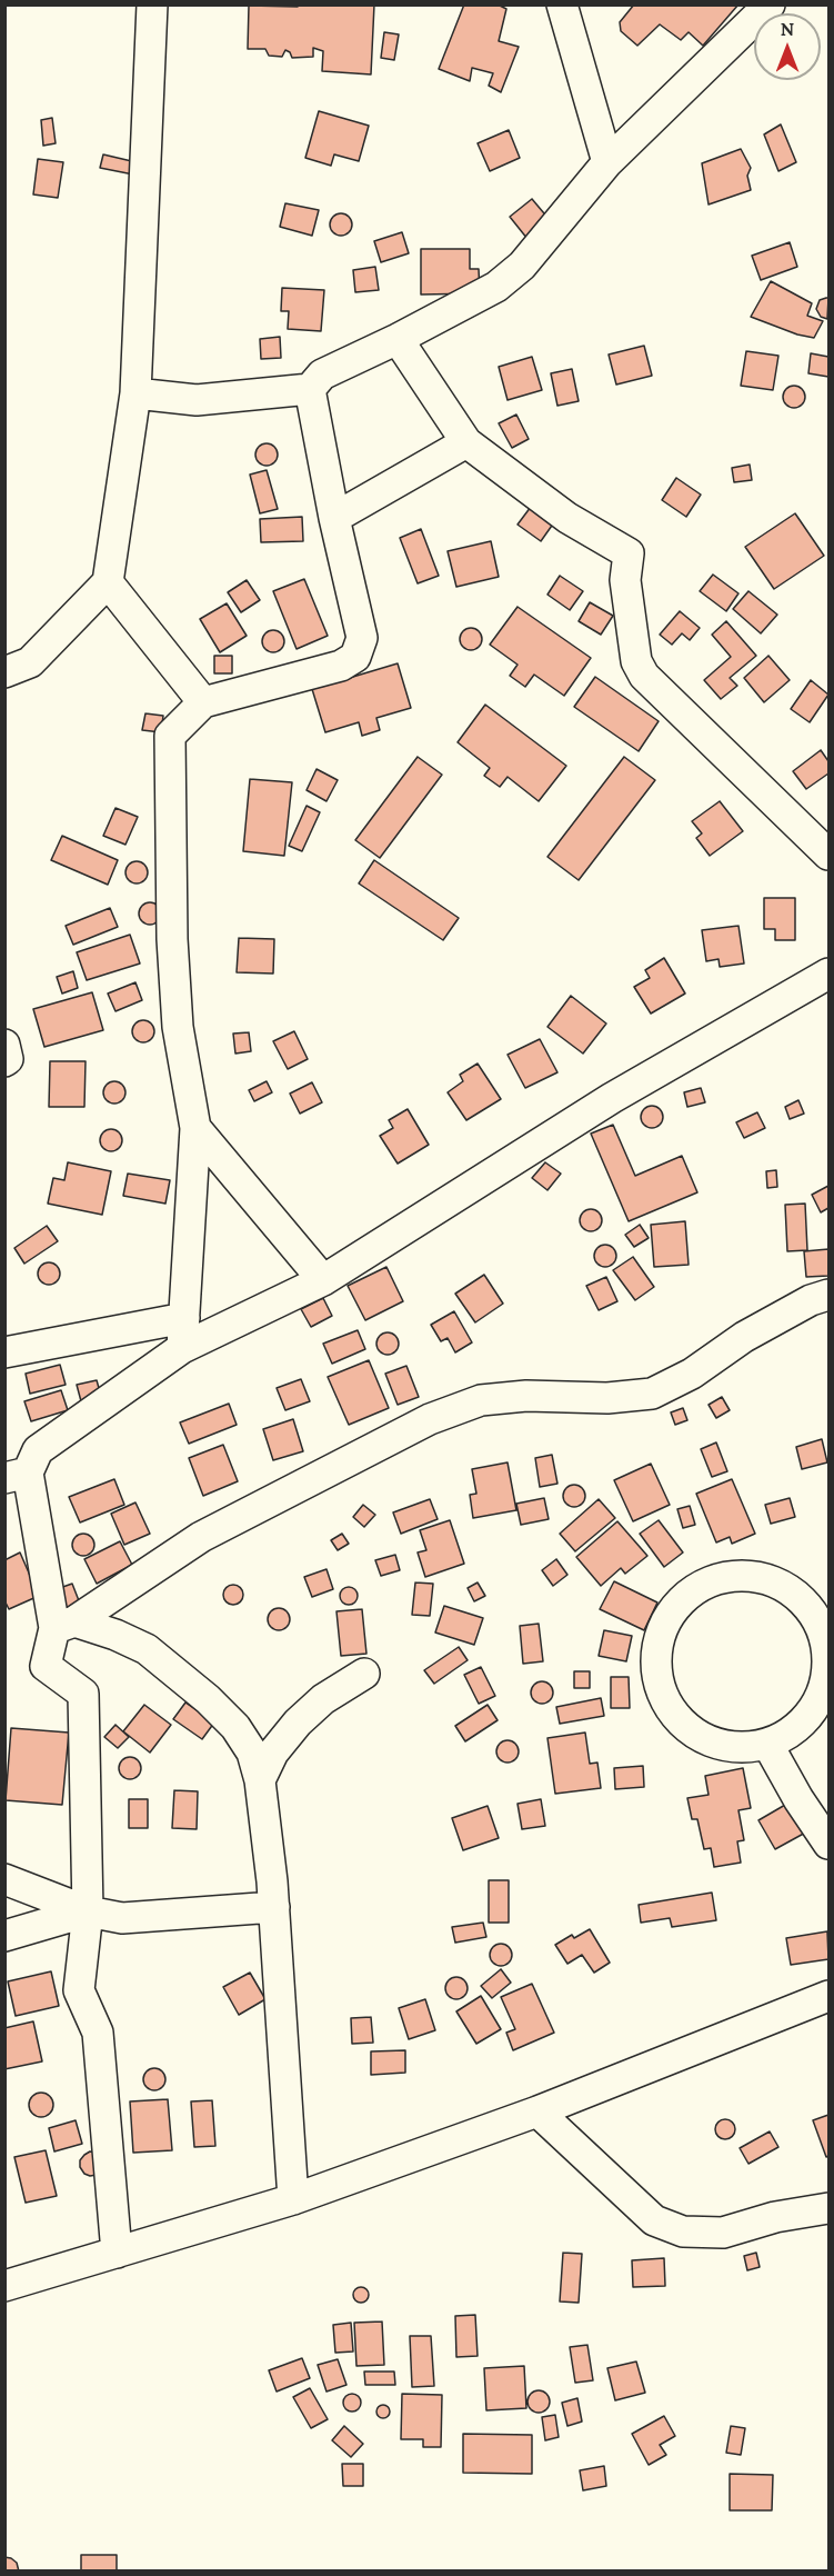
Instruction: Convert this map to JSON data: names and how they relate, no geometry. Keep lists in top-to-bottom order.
{
  "north": "top"
}
